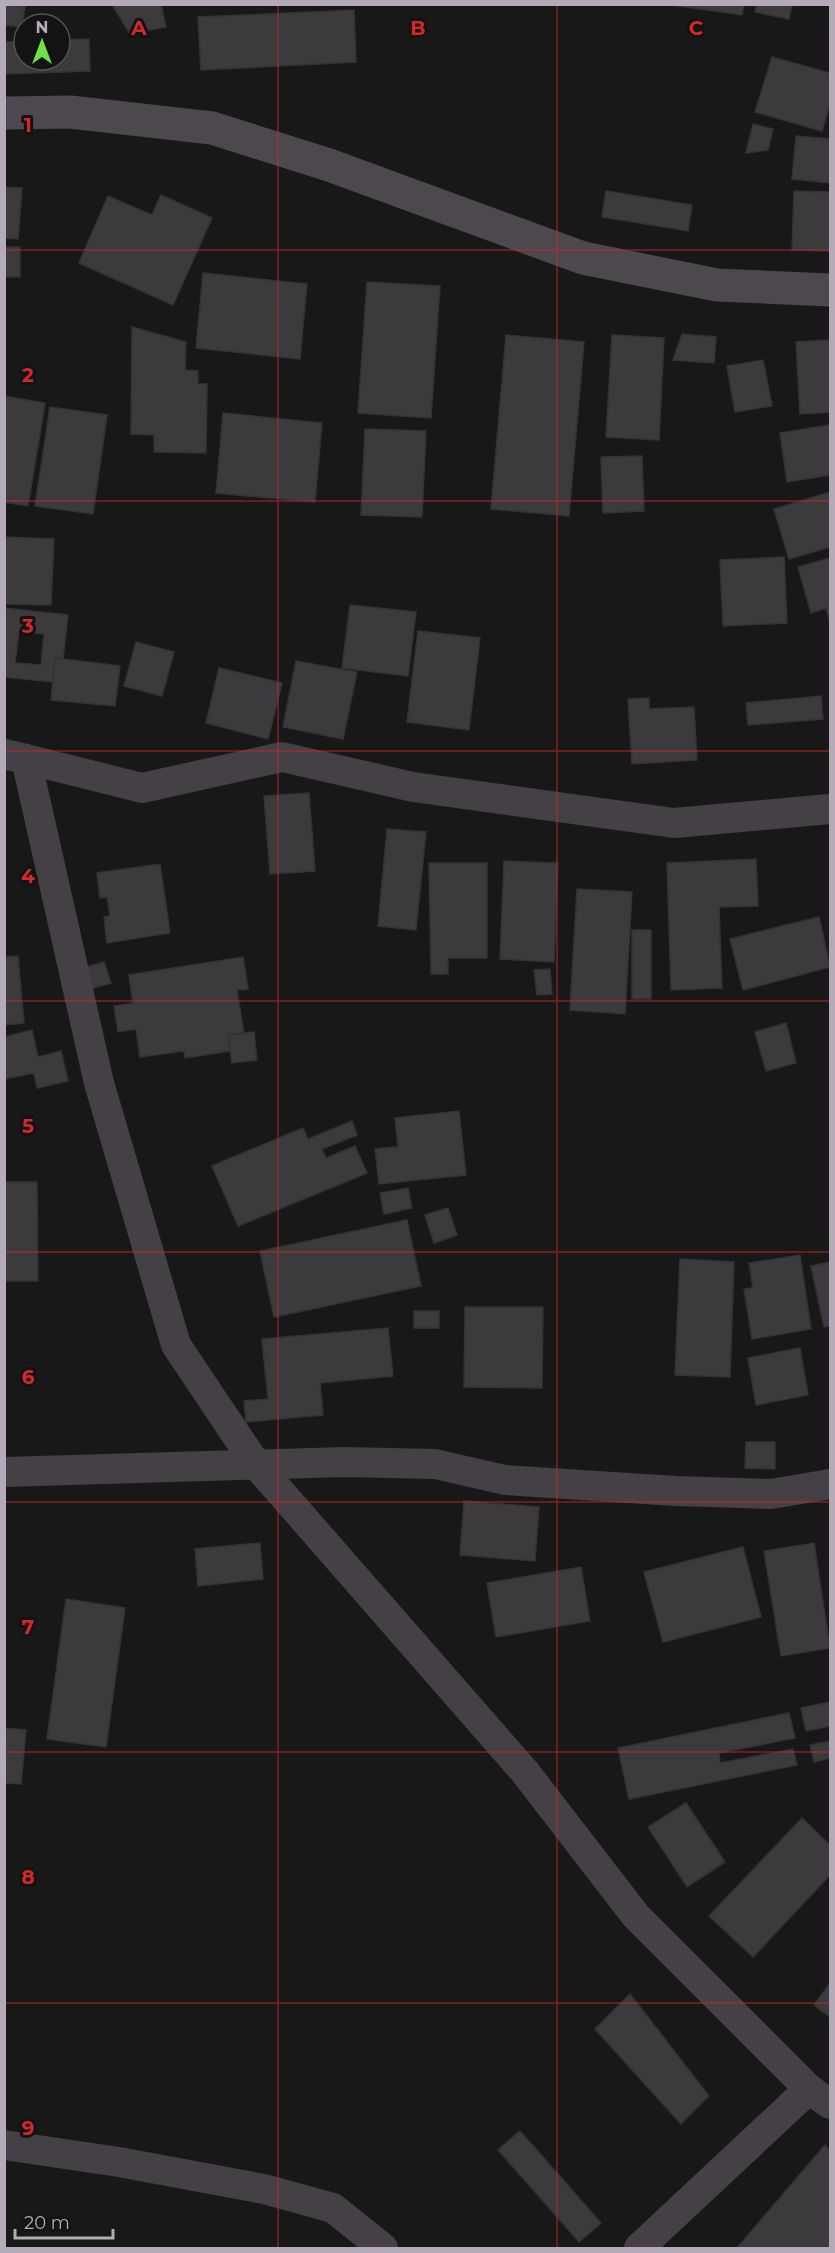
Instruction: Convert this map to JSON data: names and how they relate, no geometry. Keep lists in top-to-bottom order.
{
  "scale_bar": "20 m",
  "north": "top",
  "grid": {
    "columns": ["A", "B", "C"],
    "rows": [
      "1",
      "2",
      "3",
      "4",
      "5",
      "6",
      "7",
      "8",
      "9"
    ]
  }
}
